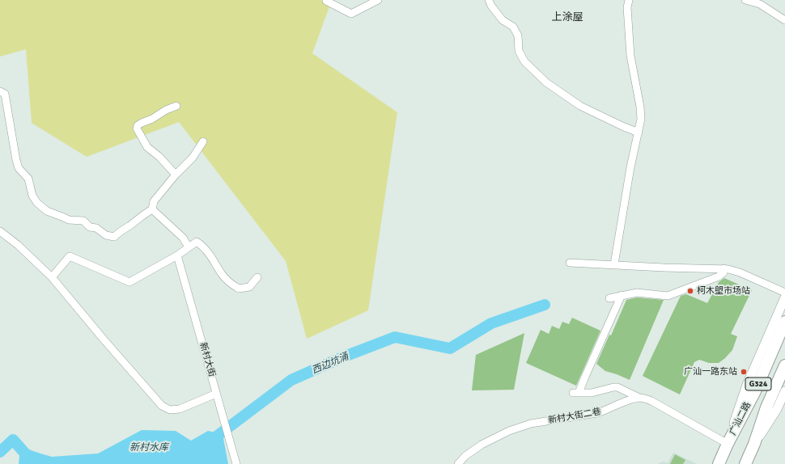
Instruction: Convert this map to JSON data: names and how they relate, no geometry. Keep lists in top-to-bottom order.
{
  "streets": {
    "highway": ["G324", "广汕二路"],
    "street": ["新村大街", "新村大街二巷"]
  },
  "crossings": [
    ["G324", "广汕二路"]
  ],
  "districts": ["上涂屋"],
  "water": ["西边坑涌", "新村水库"],
  "places": ["柯木塱市场站", "广汕一路东站"]
}
